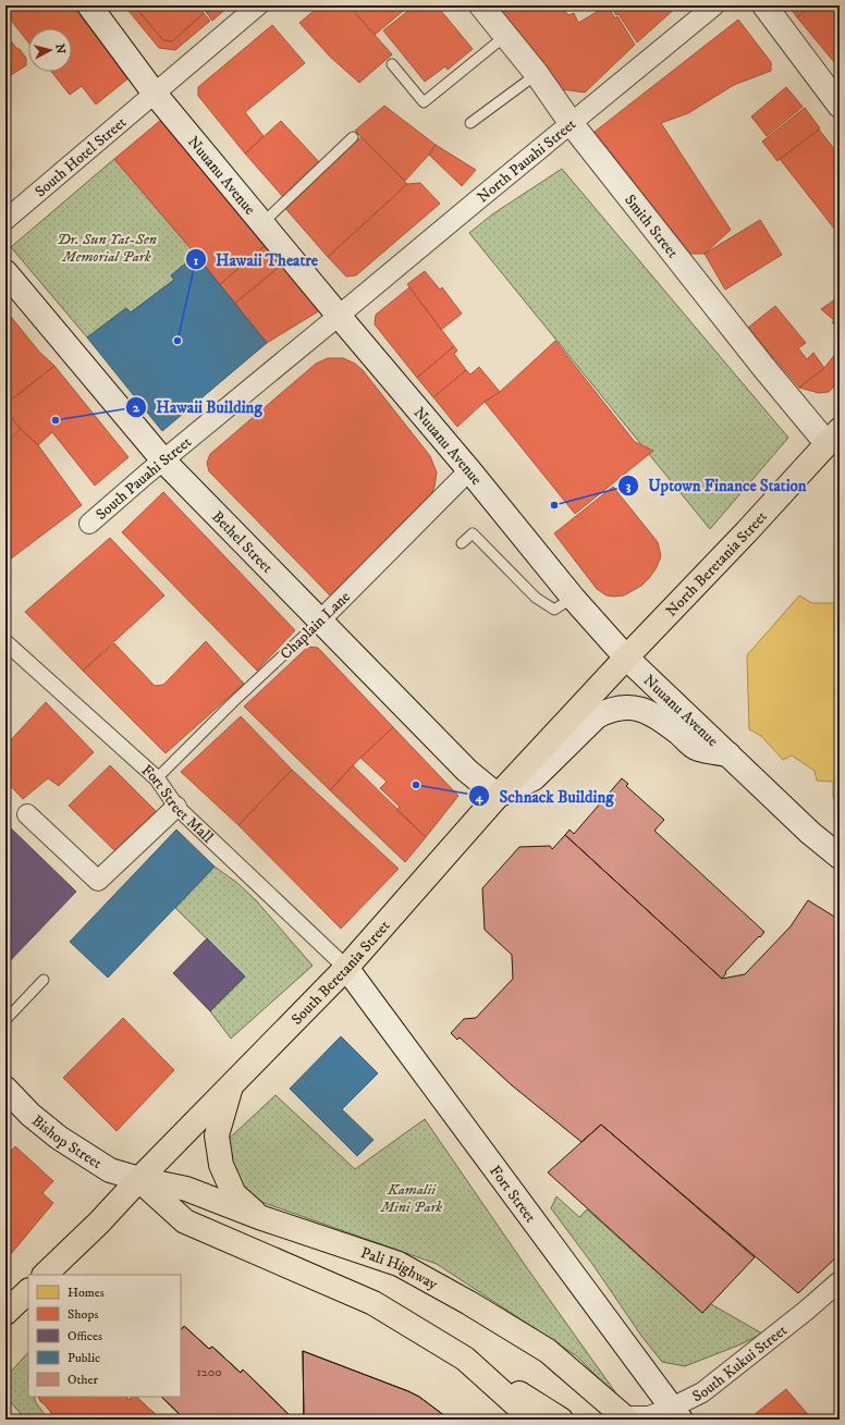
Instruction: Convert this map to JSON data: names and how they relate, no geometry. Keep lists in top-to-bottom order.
{
  "streets": {
    "main road": [
      "Nuuanu Avenue",
      "Smith Street",
      "Bethel Street",
      "North Beretania Street",
      "South Beretania Street",
      "Bishop Street",
      "Fort Street",
      "Pali Highway"
    ],
    "street": [
      "South Hotel Street",
      "North Pauahi Street",
      "South Pauahi Street",
      "Chaplain Lane",
      "Fort Street Mall",
      "South Kukui Street"
    ]
  },
  "crossings": [
    ["South Hotel Street", "Nuuanu Avenue"],
    ["North Pauahi Street", "Nuuanu Avenue"],
    ["North Pauahi Street", "Smith Street"],
    ["North Pauahi Street", "South Pauahi Street"],
    ["Nuuanu Avenue", "South Pauahi Street"],
    ["Nuuanu Avenue", "North Beretania Street"],
    ["Nuuanu Avenue", "Chaplain Lane"],
    ["Nuuanu Avenue", "South Beretania Street"],
    ["Smith Street", "North Beretania Street"],
    ["South Pauahi Street", "Bethel Street"],
    ["Bethel Street", "Chaplain Lane"],
    ["Bethel Street", "South Beretania Street"],
    ["North Beretania Street", "South Beretania Street"],
    ["Chaplain Lane", "Fort Street Mall"],
    ["Fort Street Mall", "South Beretania Street"],
    ["Fort Street Mall", "Fort Street"],
    ["South Beretania Street", "Bishop Street"],
    ["South Beretania Street", "Fort Street"],
    ["South Beretania Street", "Pali Highway"],
    ["Bishop Street", "Pali Highway"],
    ["Fort Street", "South Kukui Street"],
    ["Pali Highway", "South Kukui Street"]
  ],
  "parks": ["Dr. Sun Yat-Sen Memorial Park", "Kamalii Mini Park"],
  "places": [
    "Hawaii Theatre",
    "Hawaii Building",
    "Uptown Finance Station",
    "Schnack Building"
  ],
  "house_numbers": ["1200"],
  "legend": [
    "Homes",
    "Shops",
    "Offices",
    "Public",
    "Other"
  ],
  "north": "right"
}
